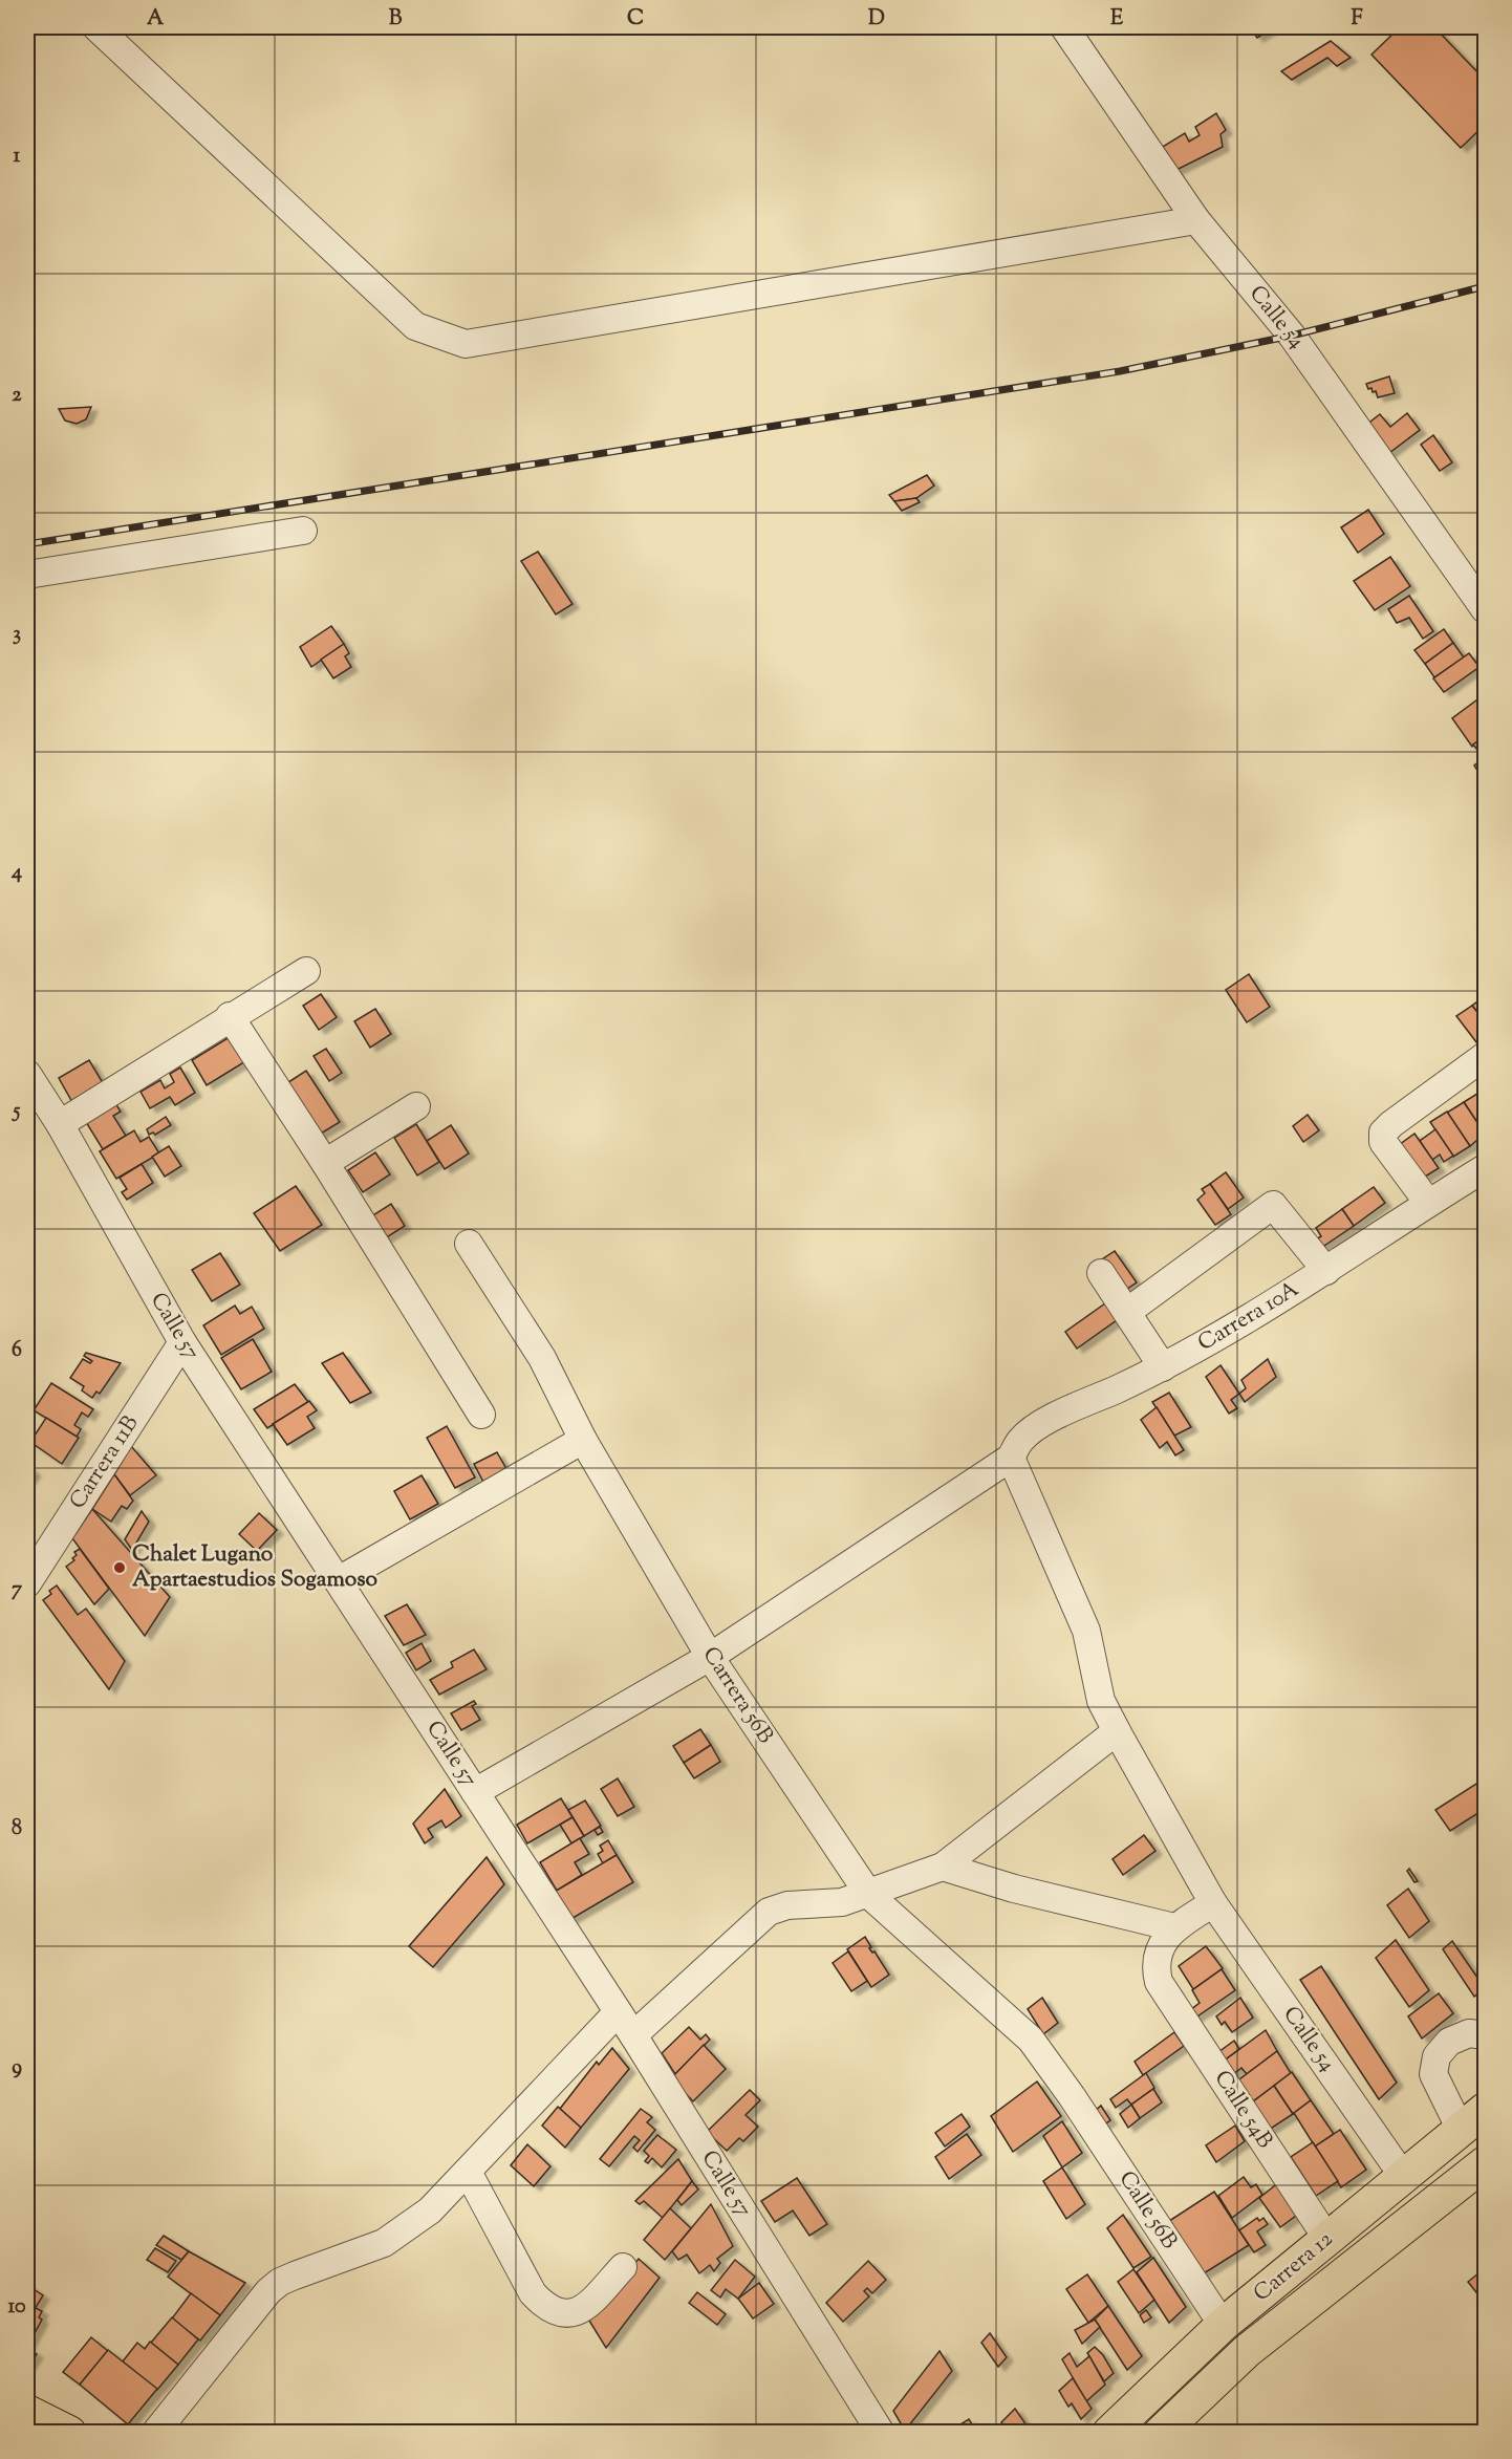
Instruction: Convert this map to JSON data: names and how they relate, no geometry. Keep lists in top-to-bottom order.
{
  "streets": {
    "main road": ["Carrera 12"],
    "street": [
      "Calle 54",
      "Carrera 10A",
      "Calle 57",
      "Carrera 11B",
      "Carrera 56B",
      "Calle 54B",
      "Calle 56B"
    ]
  },
  "crossings": [
    ["Calle 54", "Carrera 10A"],
    ["Calle 54", "Carrera 12"],
    ["Carrera 10A", "Calle 57"],
    ["Carrera 10A", "Carrera 56B"],
    ["Calle 57", "Carrera 11B"],
    ["Carrera 56B", "Calle 56B"],
    ["Calle 54B", "Carrera 12"],
    ["Calle 56B", "Carrera 12"]
  ],
  "places": ["Chalet Lugano Apartaestudios Sogamoso"],
  "grid": {
    "columns": [
      "A",
      "B",
      "C",
      "D",
      "E",
      "F"
    ],
    "rows": [
      "1",
      "2",
      "3",
      "4",
      "5",
      "6",
      "7",
      "8",
      "9",
      "10"
    ]
  }
}
